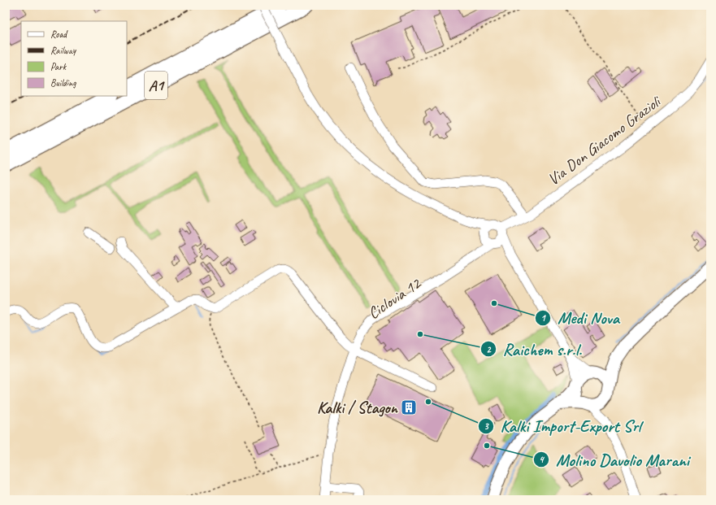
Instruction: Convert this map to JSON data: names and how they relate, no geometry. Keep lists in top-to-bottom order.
{
  "streets": {
    "highway": ["A1"],
    "street": ["Via Don Giacomo Grazioli"]
  },
  "places": {
    "other": [
      "Medi Nova",
      "Raichem s.r.l.",
      "Kalki Import-Export Srl",
      "Molino Davolio Marani"
    ],
    "building": ["Kalki / Stagon"]
  },
  "legend": [
    "Road",
    "Railway",
    "Park",
    "Building"
  ]
}
